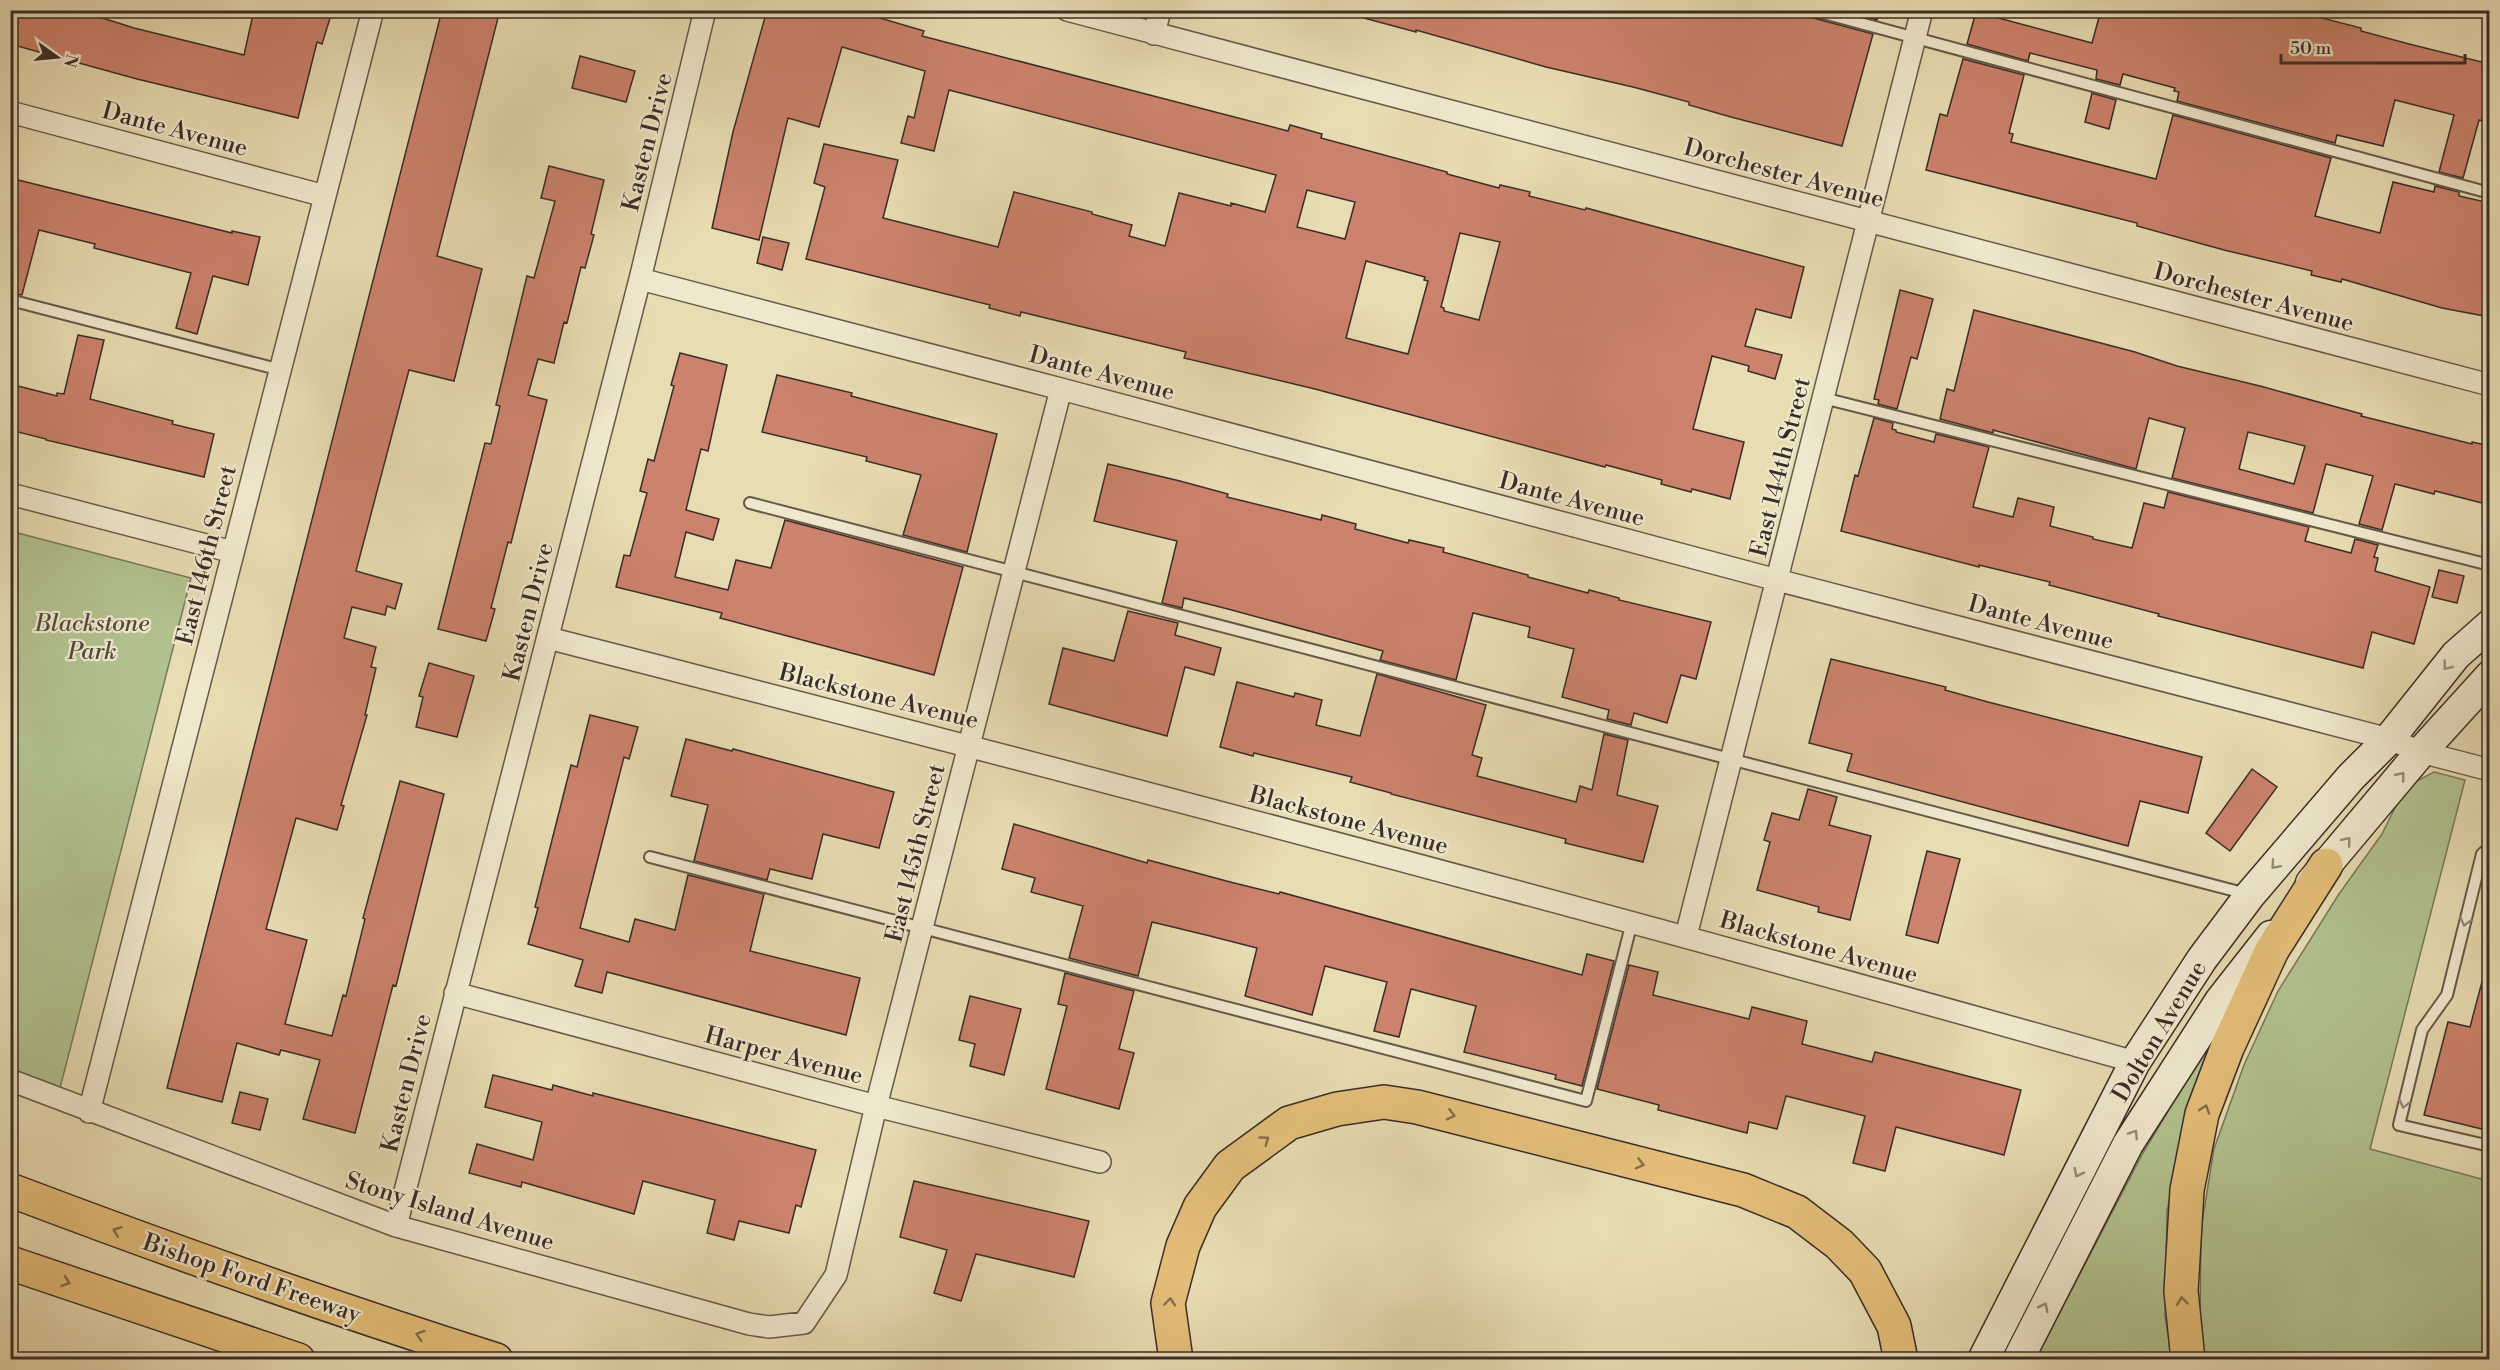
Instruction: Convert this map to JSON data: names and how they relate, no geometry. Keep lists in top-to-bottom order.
{
  "streets": {
    "highway": ["Bishop Ford Freeway"],
    "street": [
      "Dante Avenue",
      "Kasten Drive",
      "Dorchester Avenue",
      "East 144th Street",
      "East 146th Street",
      "Blackstone Avenue",
      "East 145th Street",
      "Dolton Avenue",
      "Harper Avenue",
      "Stony Island Avenue"
    ]
  },
  "crossings": [
    ["Dante Avenue", "Kasten Drive"],
    ["Dante Avenue", "East 144th Street"],
    ["Dante Avenue", "East 146th Street"],
    ["Dante Avenue", "East 145th Street"],
    ["Dante Avenue", "Dolton Avenue"],
    ["Kasten Drive", "Blackstone Avenue"],
    ["Kasten Drive", "Harper Avenue"],
    ["Kasten Drive", "Stony Island Avenue"],
    ["Dorchester Avenue", "East 144th Street"],
    ["East 144th Street", "Blackstone Avenue"],
    ["East 146th Street", "Stony Island Avenue"],
    ["Blackstone Avenue", "East 145th Street"],
    ["Blackstone Avenue", "Dolton Avenue"],
    ["East 145th Street", "Harper Avenue"],
    ["East 145th Street", "Stony Island Avenue"]
  ],
  "parks": ["Blackstone Park"],
  "scale_bar": "50 m",
  "north": "right"
}
